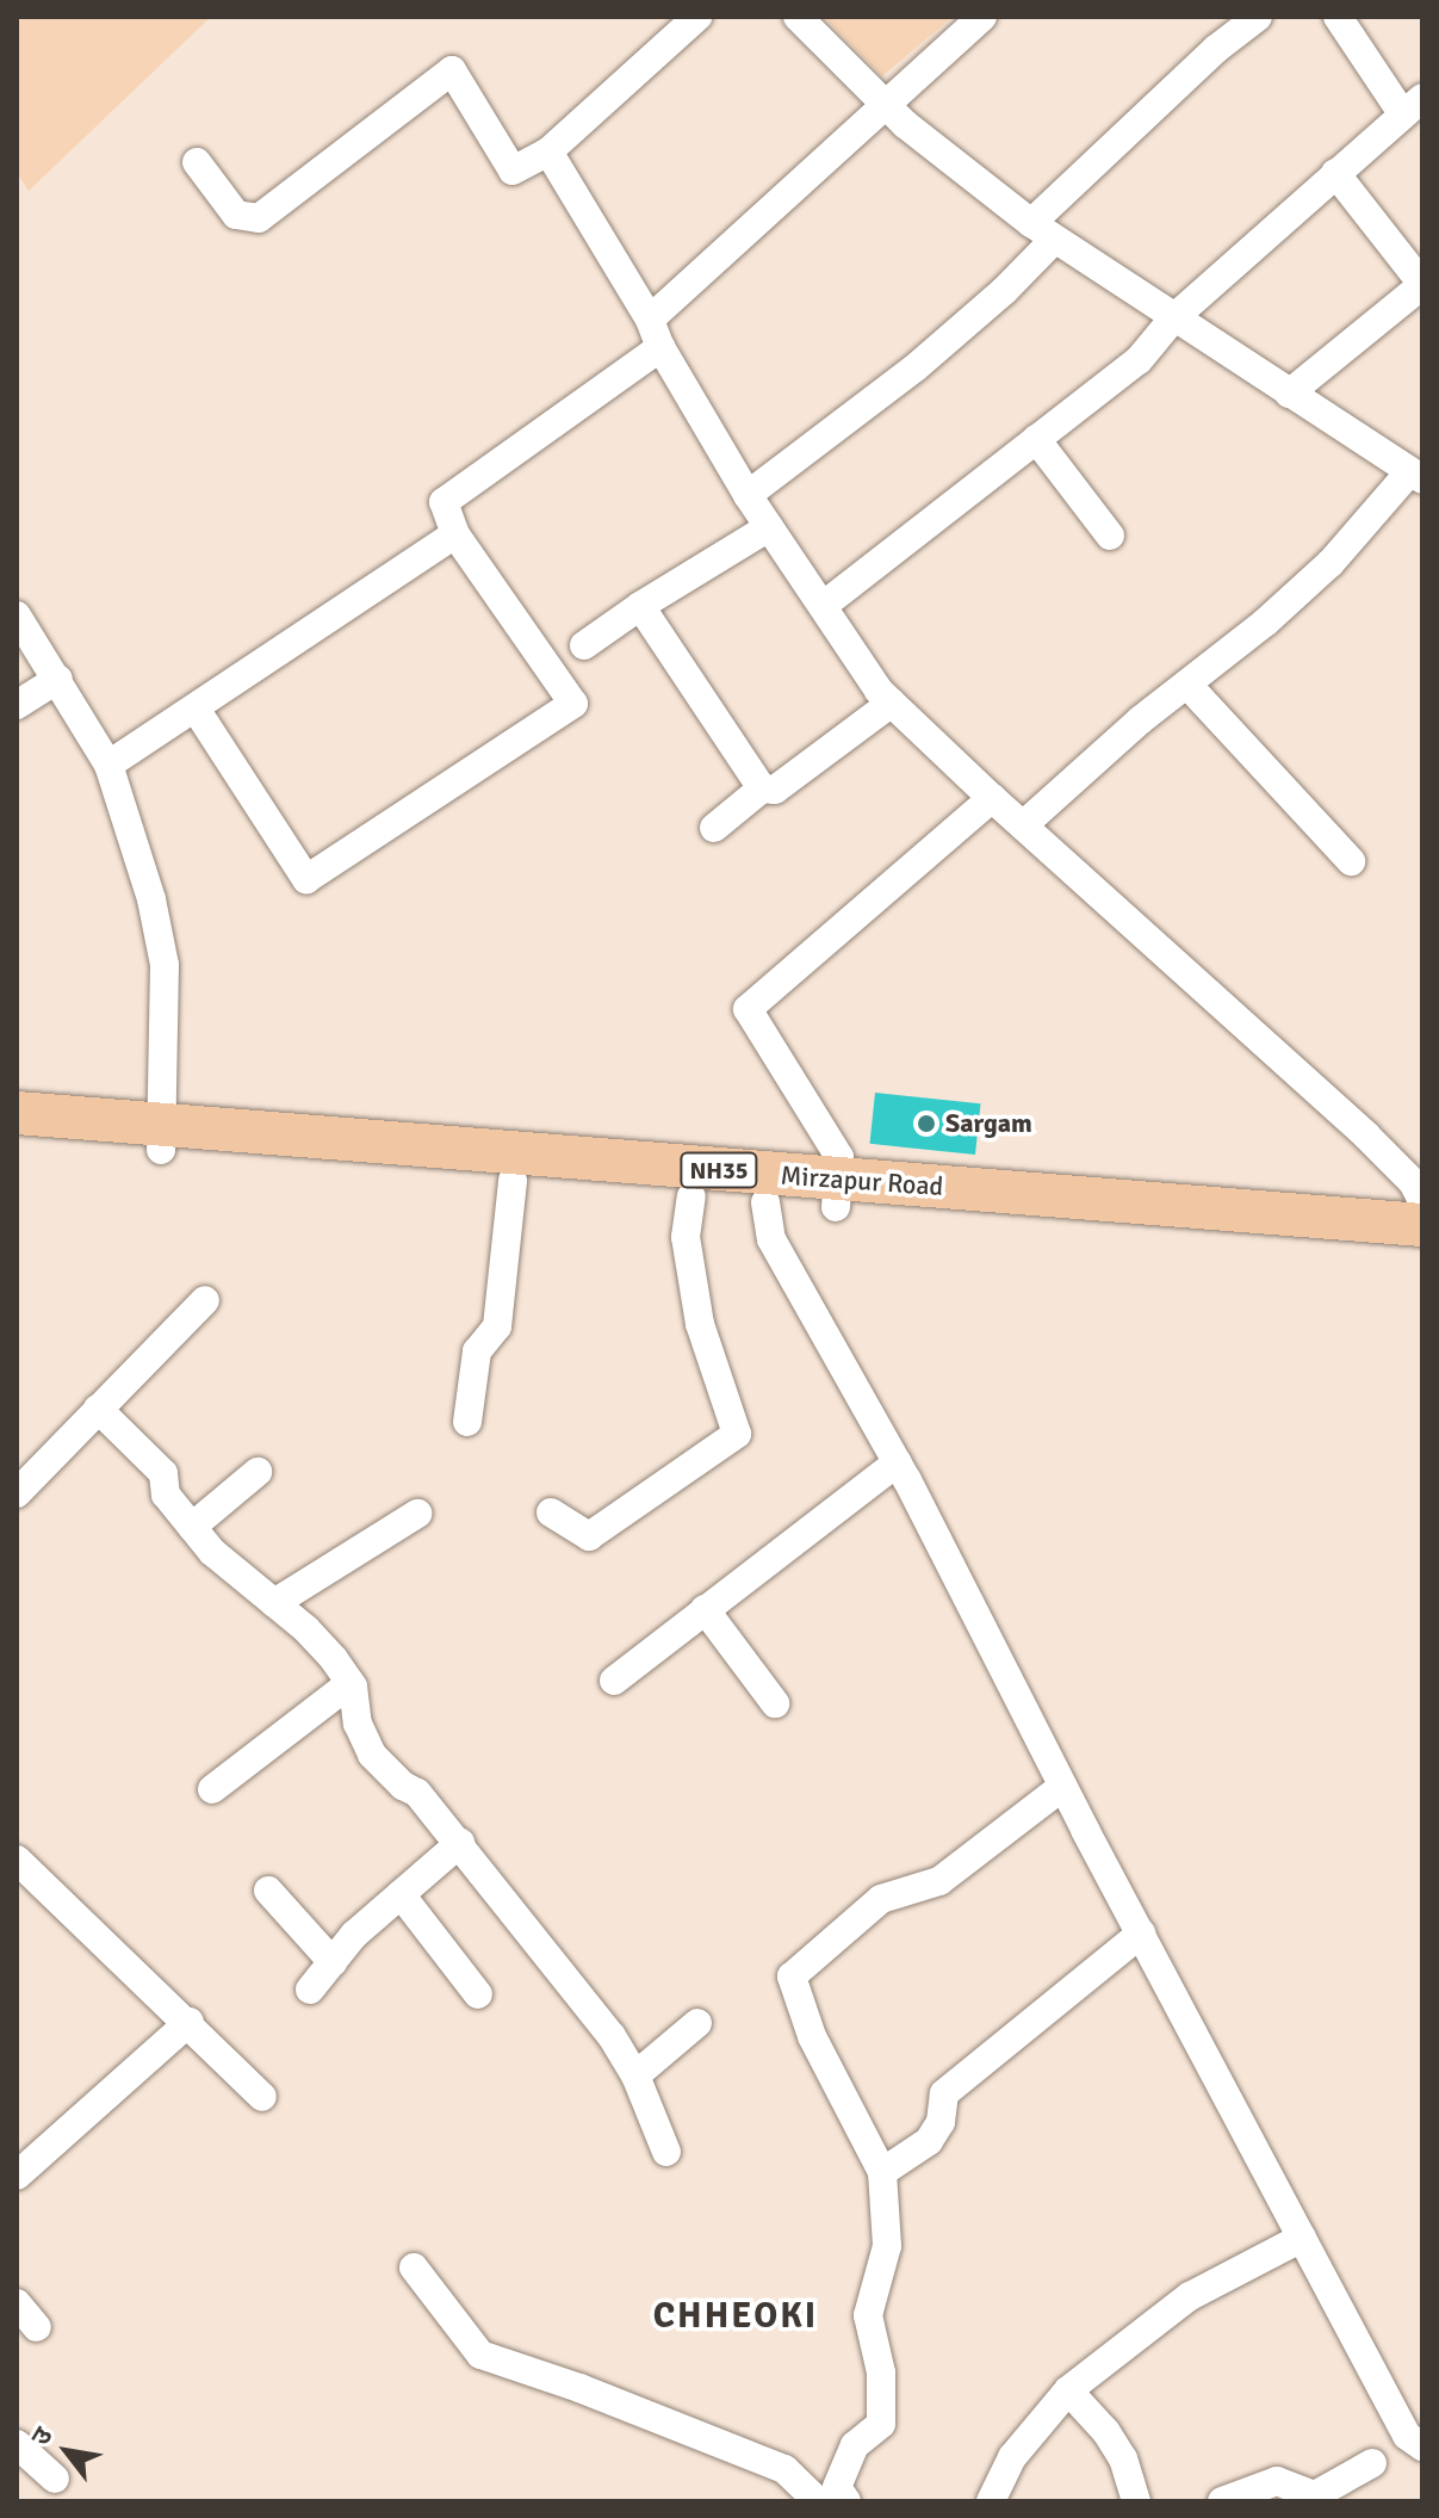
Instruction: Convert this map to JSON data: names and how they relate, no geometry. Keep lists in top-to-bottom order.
{
  "streets": {
    "highway": ["NH35", "Mirzapur Road"]
  },
  "districts": ["CHHEOKI"],
  "places": ["Sargam"],
  "north": "top left"
}
